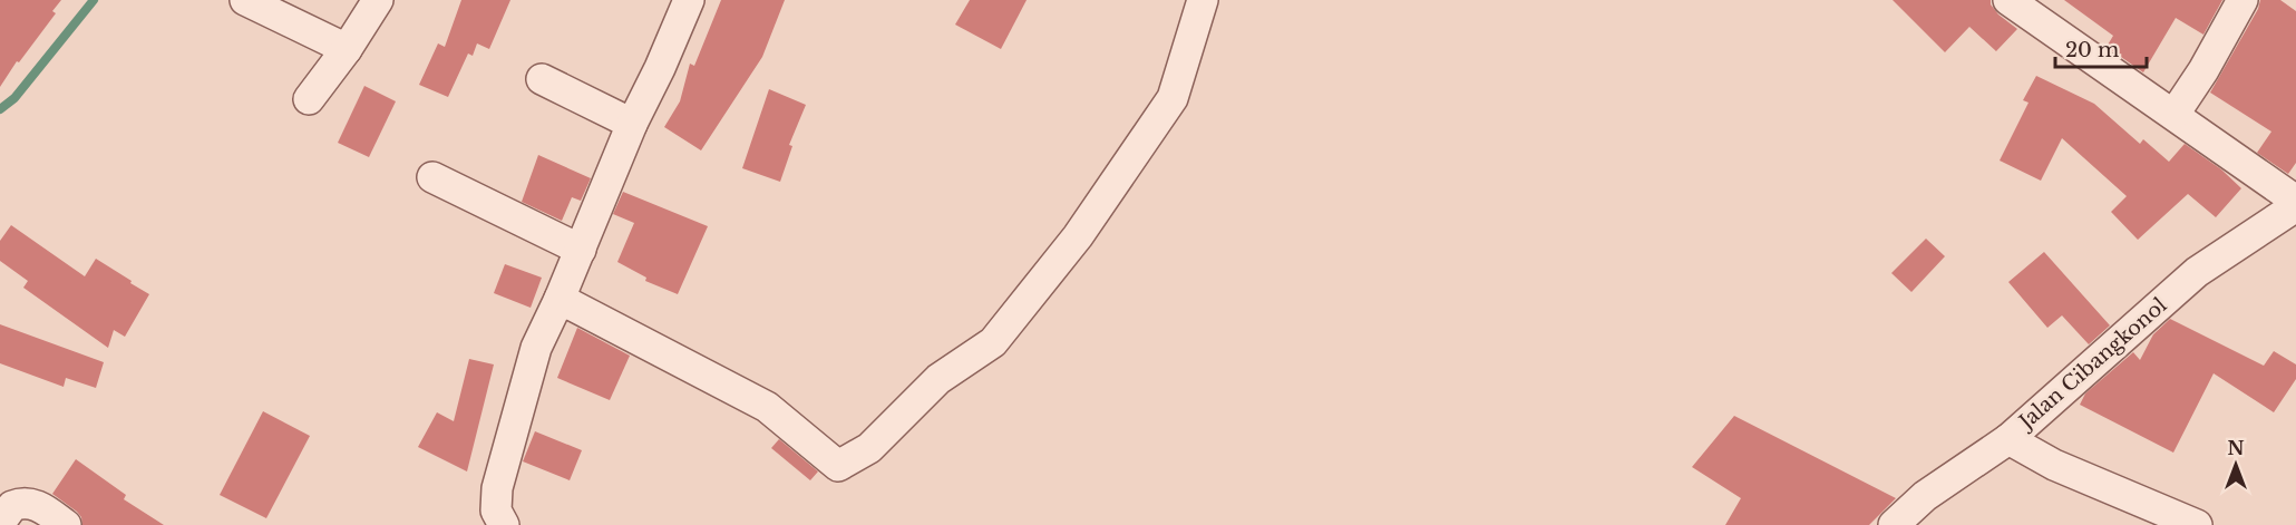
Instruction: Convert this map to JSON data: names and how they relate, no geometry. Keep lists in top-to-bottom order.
{
  "streets": {
    "street": ["Jalan Cibangkonol"]
  },
  "scale_bar": "20 m",
  "north": "top"
}
